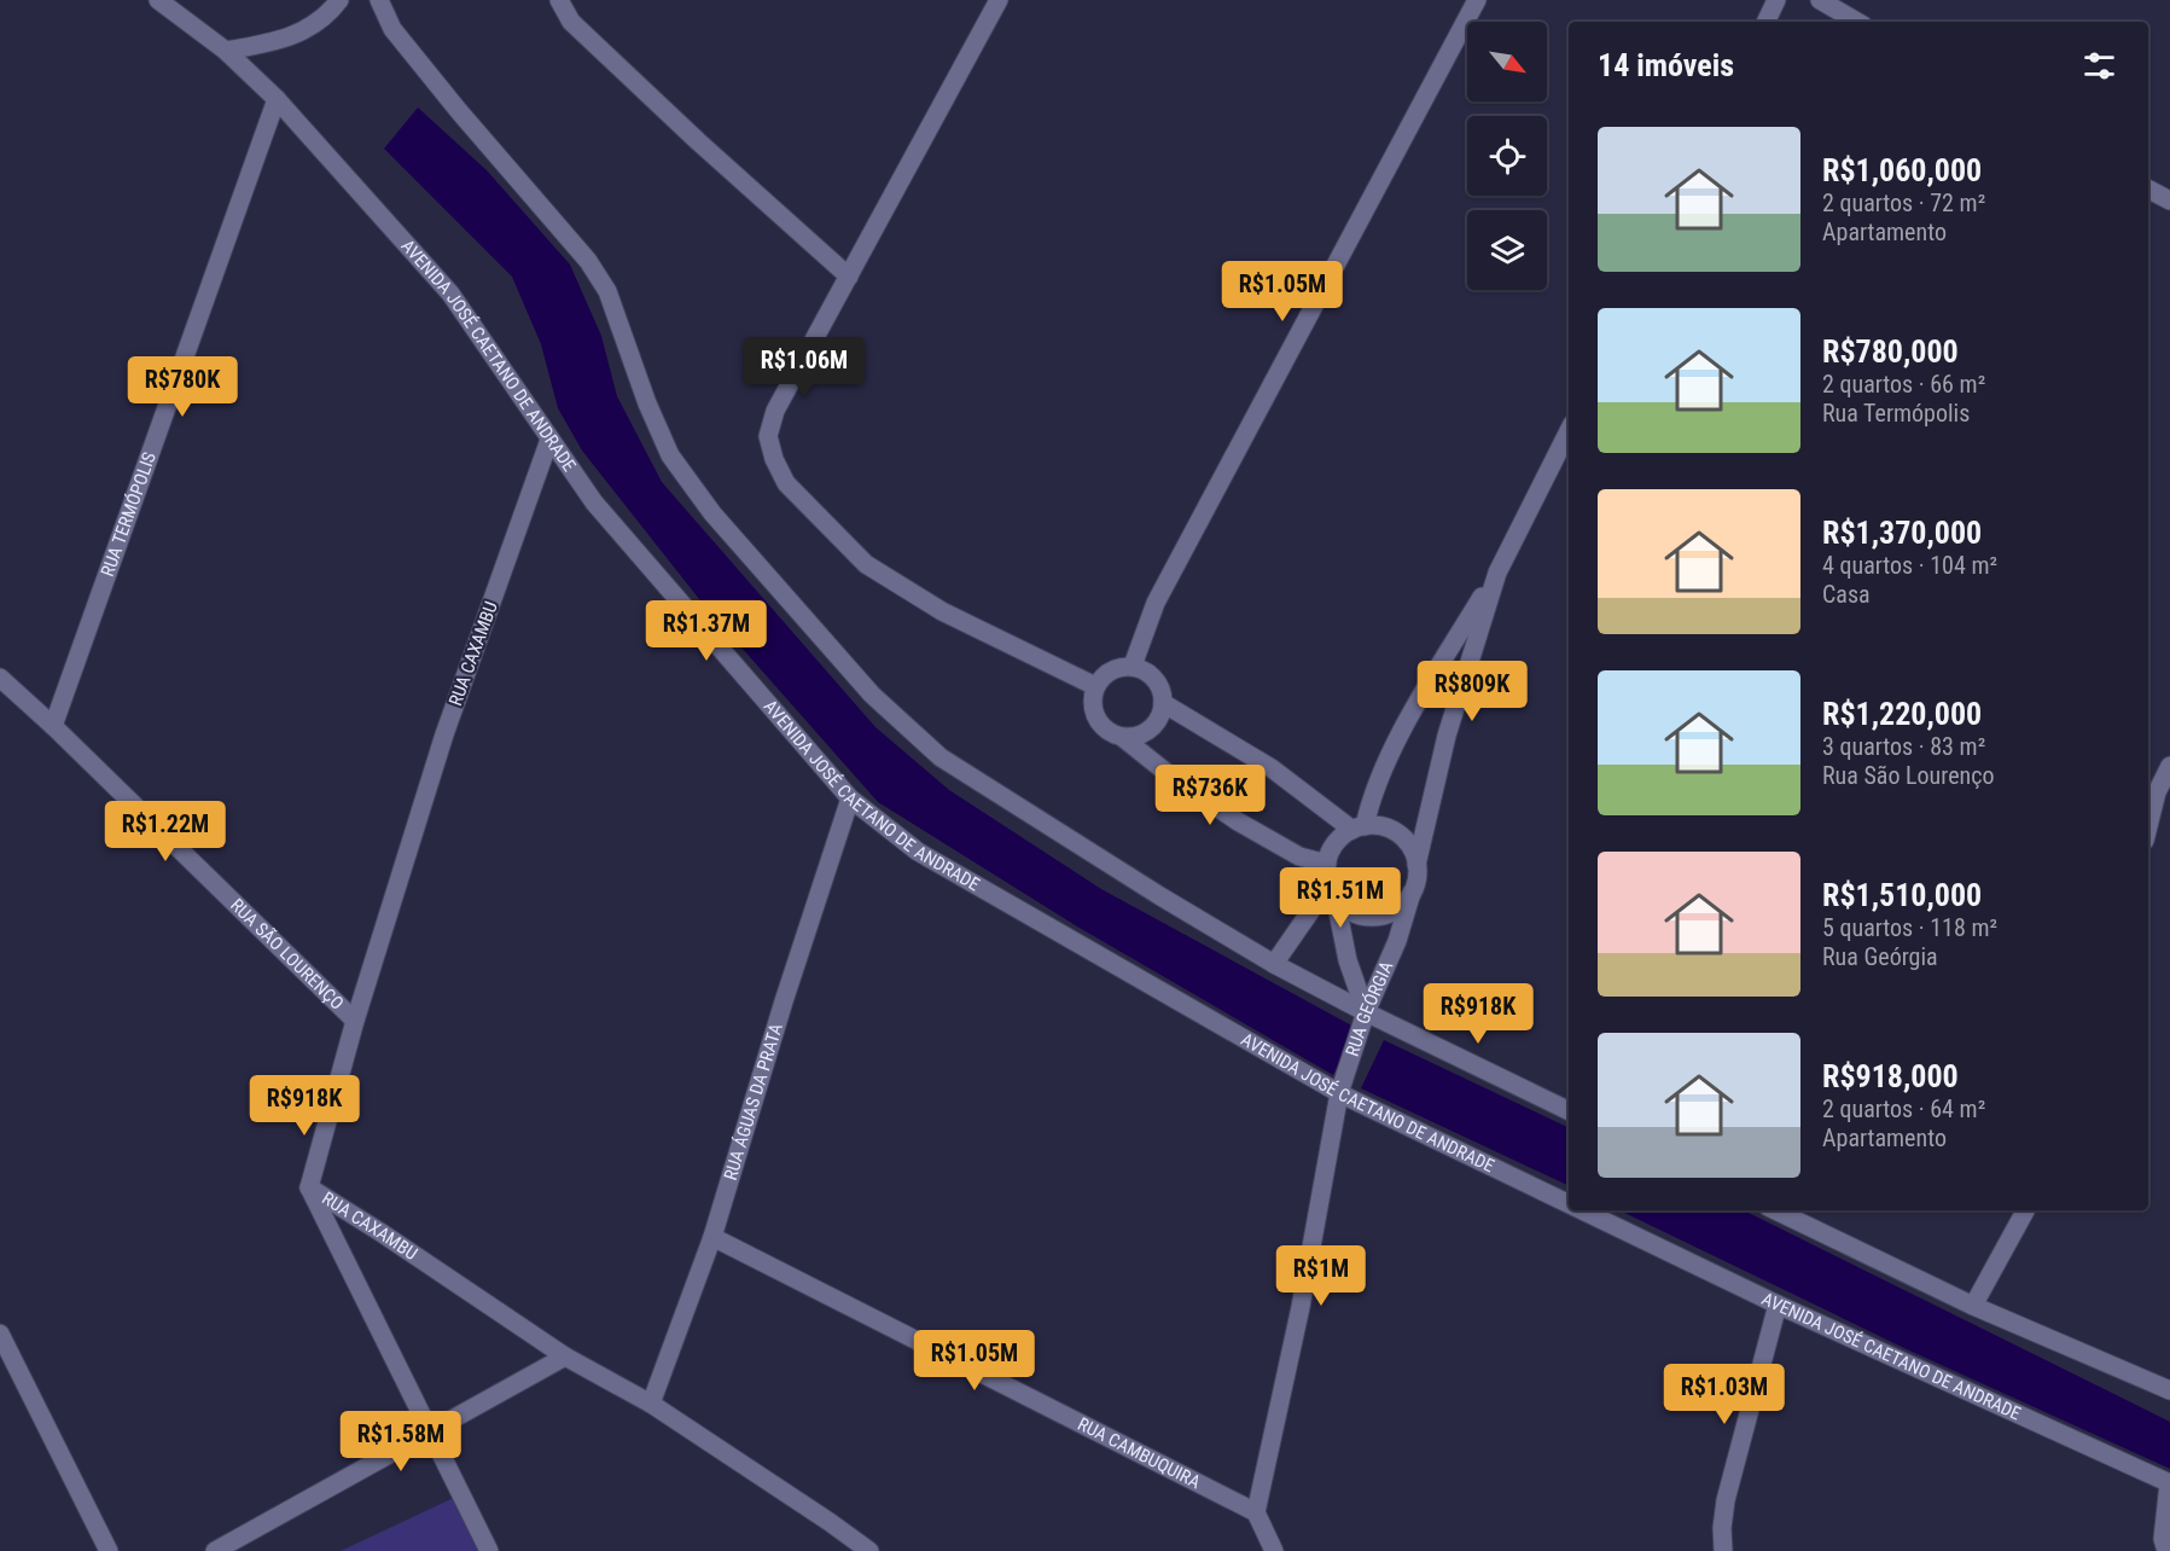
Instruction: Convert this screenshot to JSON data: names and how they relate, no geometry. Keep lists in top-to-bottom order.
{
  "streets": {
    "street": [
      "AVENIDA JOSÉ CAETANO DE ANDRADE",
      "RUA TERMÓPOLIS",
      "RUA CAXAMBU",
      "RUA SÃO LOURENÇO",
      "RUA GEÓRGIA",
      "RUA ÁGUAS DA PRATA",
      "RUA CAMBUQUIRA"
    ]
  },
  "crossings": [
    ["AVENIDA JOSÉ CAETANO DE ANDRADE", "RUA TERMÓPOLIS"],
    ["AVENIDA JOSÉ CAETANO DE ANDRADE", "RUA CAXAMBU"],
    ["AVENIDA JOSÉ CAETANO DE ANDRADE", "RUA GEÓRGIA"],
    ["AVENIDA JOSÉ CAETANO DE ANDRADE", "RUA ÁGUAS DA PRATA"],
    ["RUA TERMÓPOLIS", "RUA SÃO LOURENÇO"],
    ["RUA CAXAMBU", "RUA SÃO LOURENÇO"],
    ["RUA CAXAMBU", "RUA ÁGUAS DA PRATA"],
    ["RUA GEÓRGIA", "RUA CAMBUQUIRA"],
    ["RUA ÁGUAS DA PRATA", "RUA CAMBUQUIRA"]
  ],
  "north": "bottom right",
  "page": {
    "heading": "14 imóveis",
    "list": [
      {
        "name": "R$1,060,000",
        "note": "2 quartos · 72 m² · Apartamento"
      },
      {
        "name": "R$780,000",
        "note": "2 quartos · 66 m² · Rua Termópolis"
      },
      {
        "name": "R$1,370,000",
        "note": "4 quartos · 104 m² · Casa"
      },
      {
        "name": "R$1,220,000",
        "note": "3 quartos · 83 m² · Rua São Lourenço"
      },
      {
        "name": "R$1,510,000",
        "note": "5 quartos · 118 m² · Rua Geórgia"
      },
      {
        "name": "R$918,000",
        "note": "2 quartos · 64 m² · Apartamento"
      }
    ],
    "price": [
      "R$1.05M",
      "R$1.06M",
      "R$780K",
      "R$1.37M",
      "R$809K",
      "R$736K",
      "R$1.22M",
      "R$1.51M",
      "R$918K",
      "R$918K",
      "R$1M",
      "R$1.05M",
      "R$1.03M",
      "R$1.58M"
    ]
  }
}
